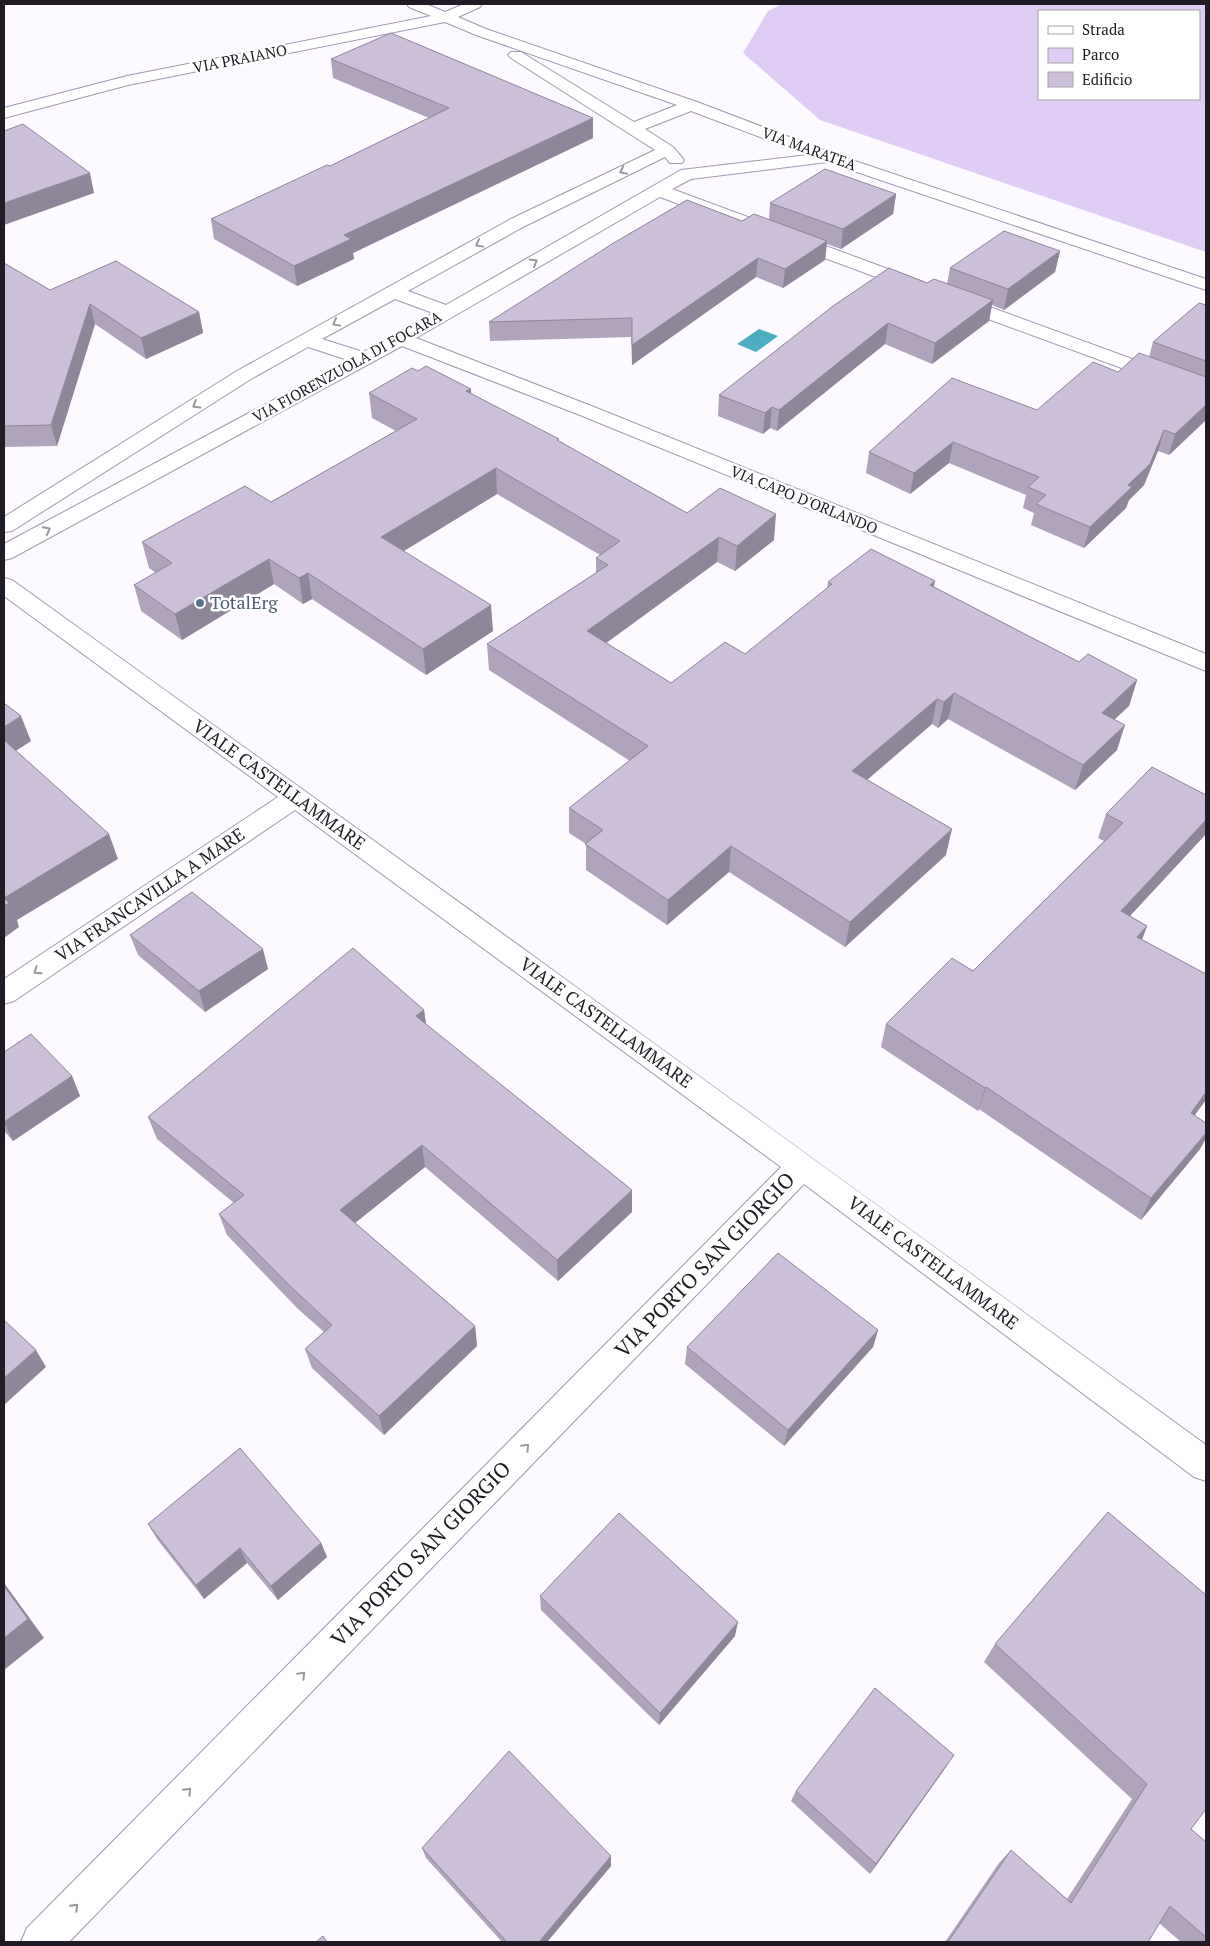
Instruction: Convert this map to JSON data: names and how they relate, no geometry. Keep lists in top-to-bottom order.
{
  "streets": {
    "street": [
      "VIA PRAIANO",
      "VIA MARATEA",
      "VIA FIORENZUOLA DI FOCARA",
      "VIA CAPO D'ORLANDO",
      "VIALE CASTELLAMMARE",
      "VIA FRANCAVILLA A MARE",
      "VIA PORTO SAN GIORGIO"
    ]
  },
  "crossings": [
    ["VIA PRAIANO", "VIA MARATEA"],
    ["VIA FIORENZUOLA DI FOCARA", "VIA CAPO D'ORLANDO"],
    ["VIALE CASTELLAMMARE", "VIA FRANCAVILLA A MARE"],
    ["VIALE CASTELLAMMARE", "VIA PORTO SAN GIORGIO"]
  ],
  "one_way": ["VIA FRANCAVILLA A MARE", "VIA PORTO SAN GIORGIO"],
  "places": ["TotalErg"],
  "legend": ["Strada", "Parco", "Edificio"]
}
